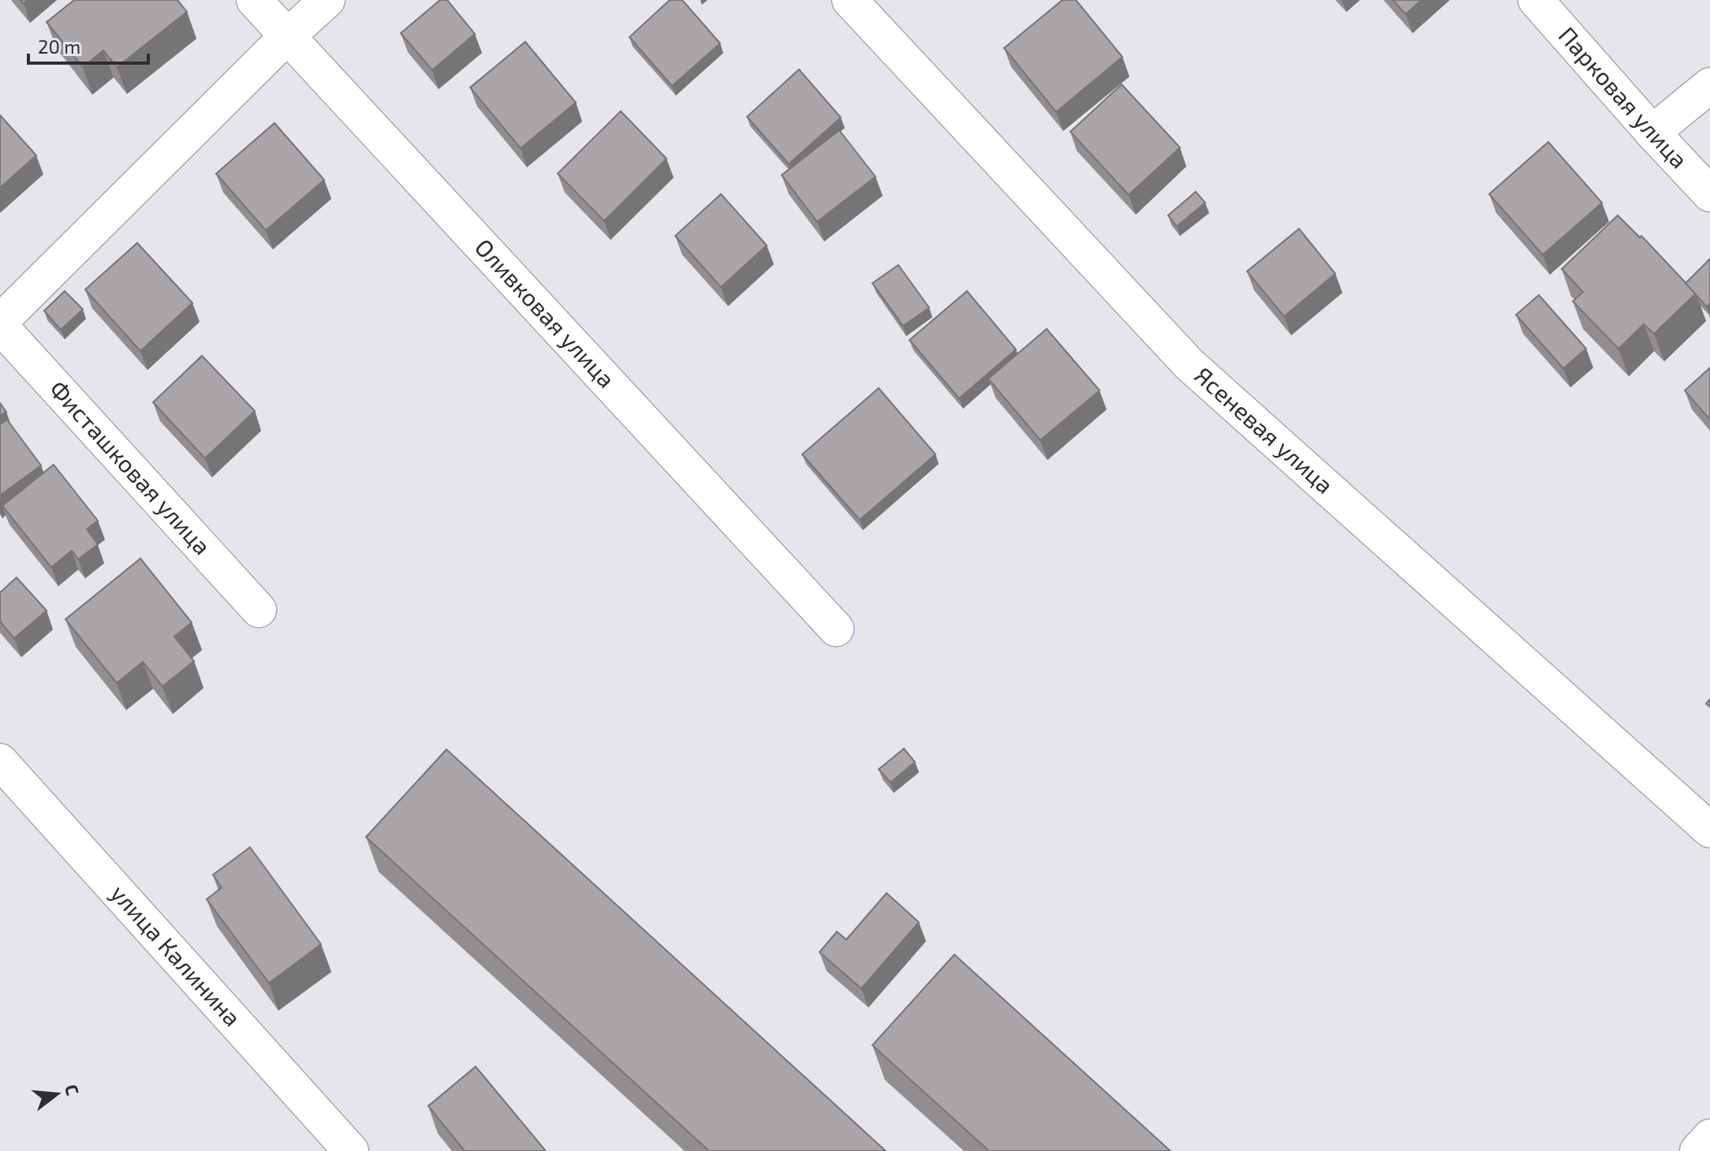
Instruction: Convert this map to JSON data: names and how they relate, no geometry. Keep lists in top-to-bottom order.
{
  "streets": {
    "street": [
      "Парковая улица",
      "Оливковая улица",
      "Ясеневая улица",
      "Фисташковая улица",
      "улица Калинина"
    ]
  },
  "scale_bar": "20 m",
  "north": "right"
}
